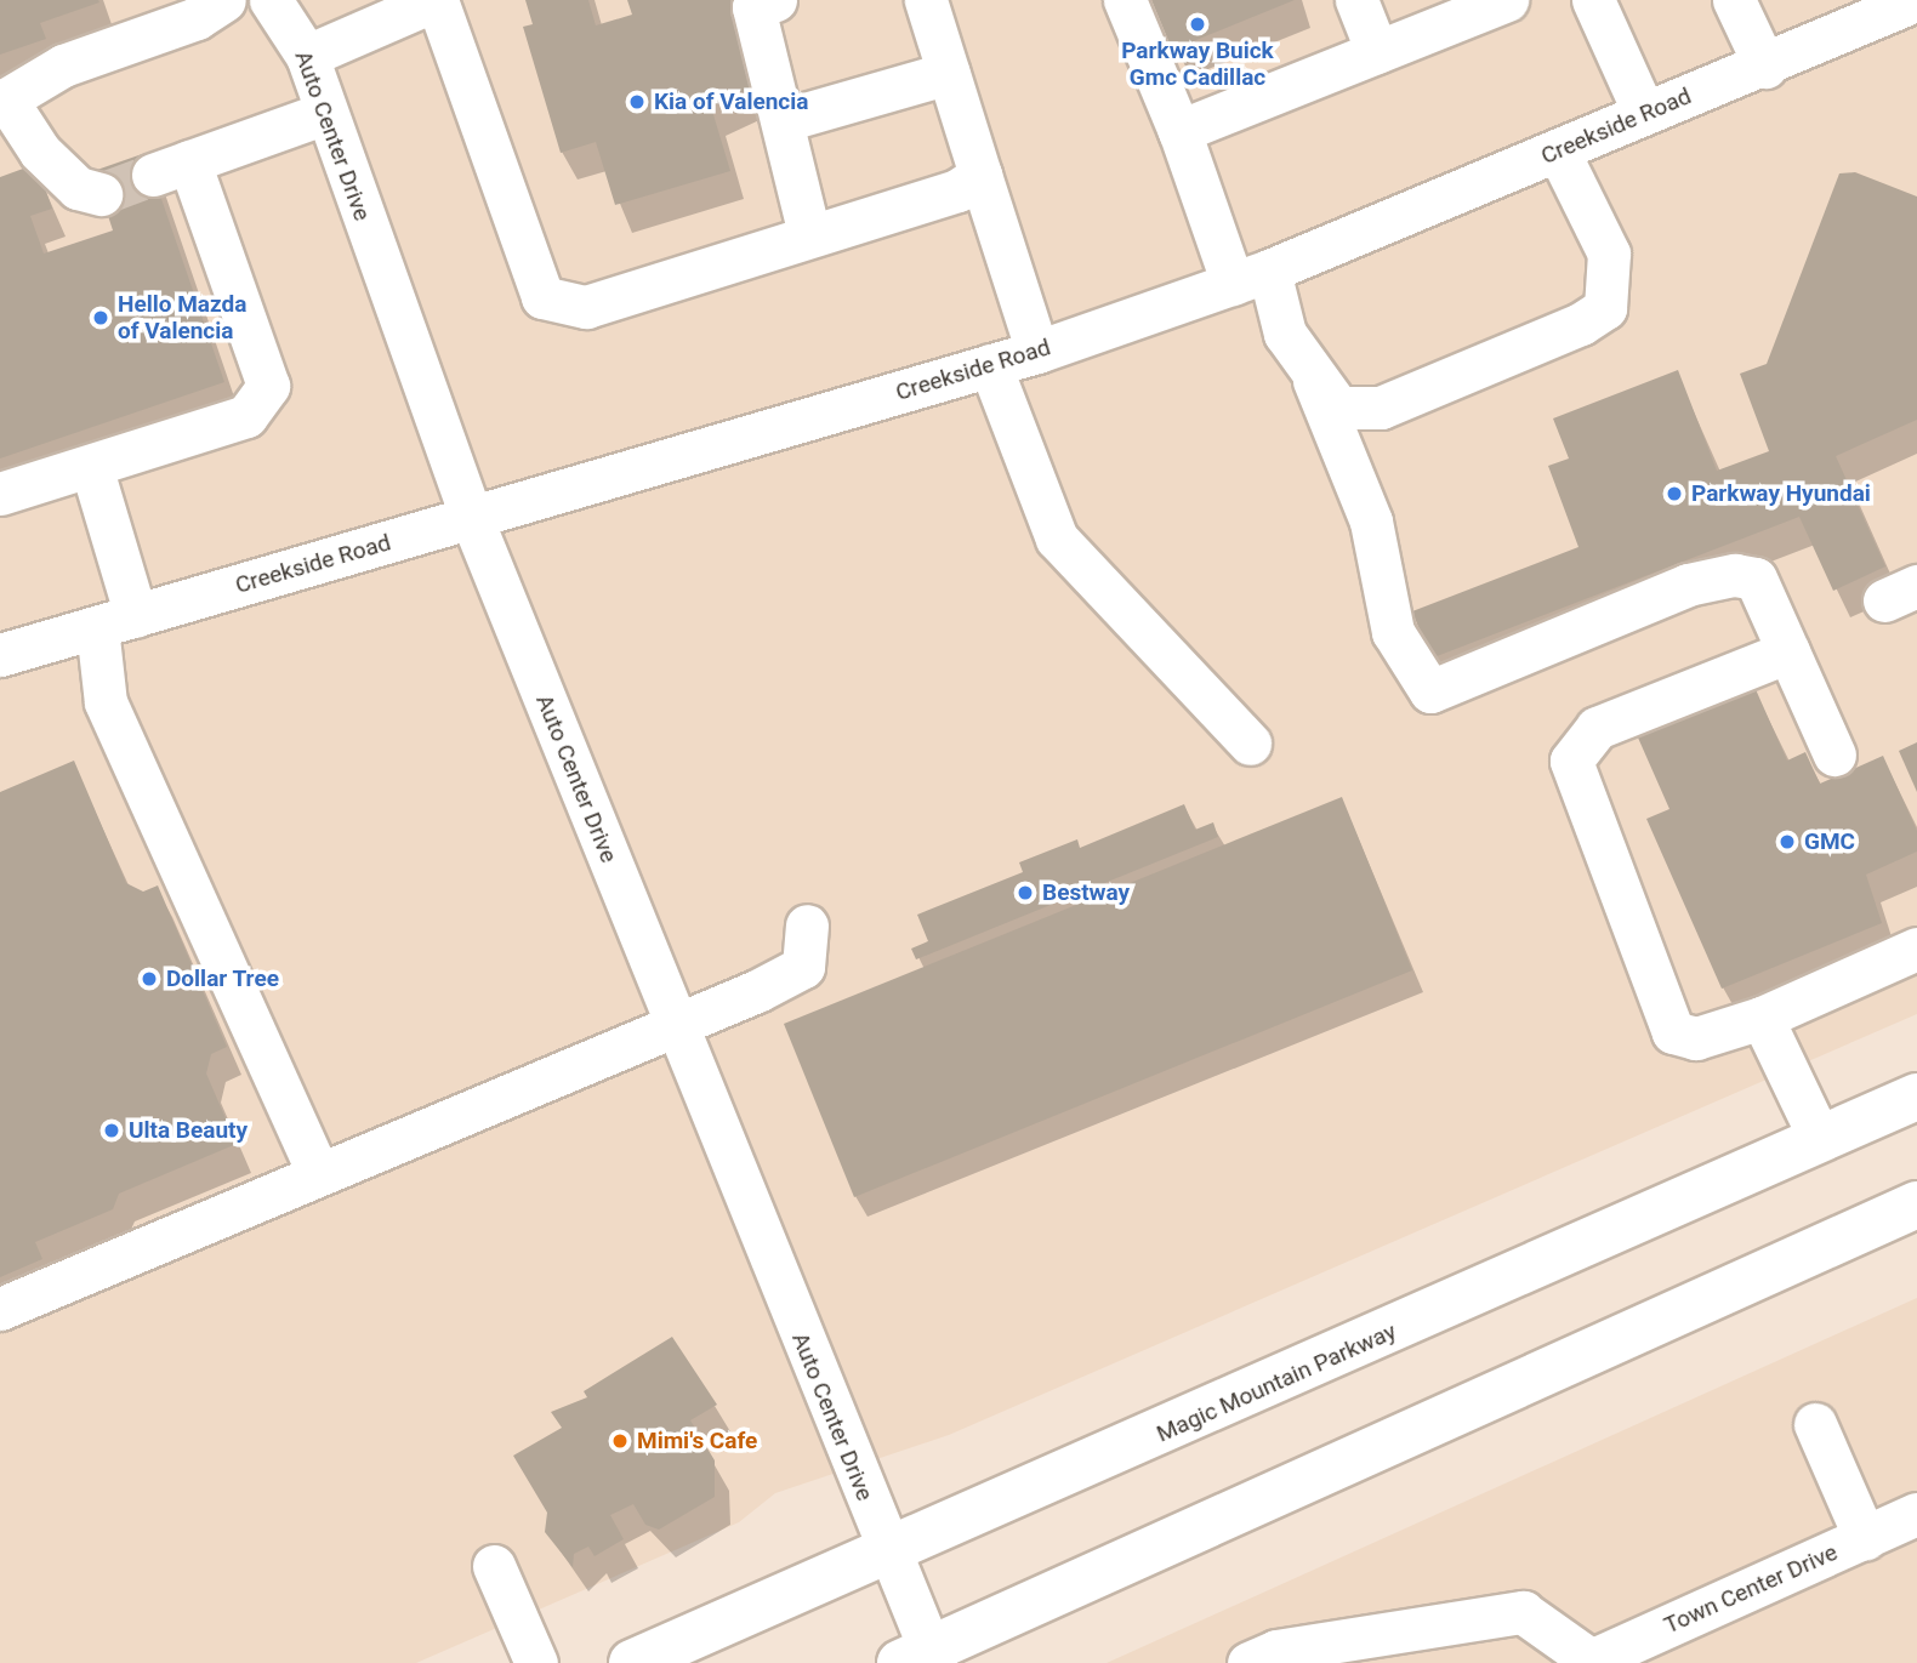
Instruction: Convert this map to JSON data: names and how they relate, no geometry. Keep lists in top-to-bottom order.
{
  "streets": {
    "main road": ["Magic Mountain Parkway"],
    "street": ["Creekside Road", "Auto Center Drive", "Town Center Drive"]
  },
  "crossings": [
    ["Creekside Road", "Auto Center Drive"],
    ["Auto Center Drive", "Magic Mountain Parkway"]
  ],
  "places": [
    "Parkway Buick Gmc Cadillac",
    "Kia of Valencia",
    "Hello Mazda of Valencia",
    "Parkway Hyundai",
    "GMC",
    "Bestway",
    "Dollar Tree",
    "Ulta Beauty",
    "Mimi's Cafe"
  ]
}
